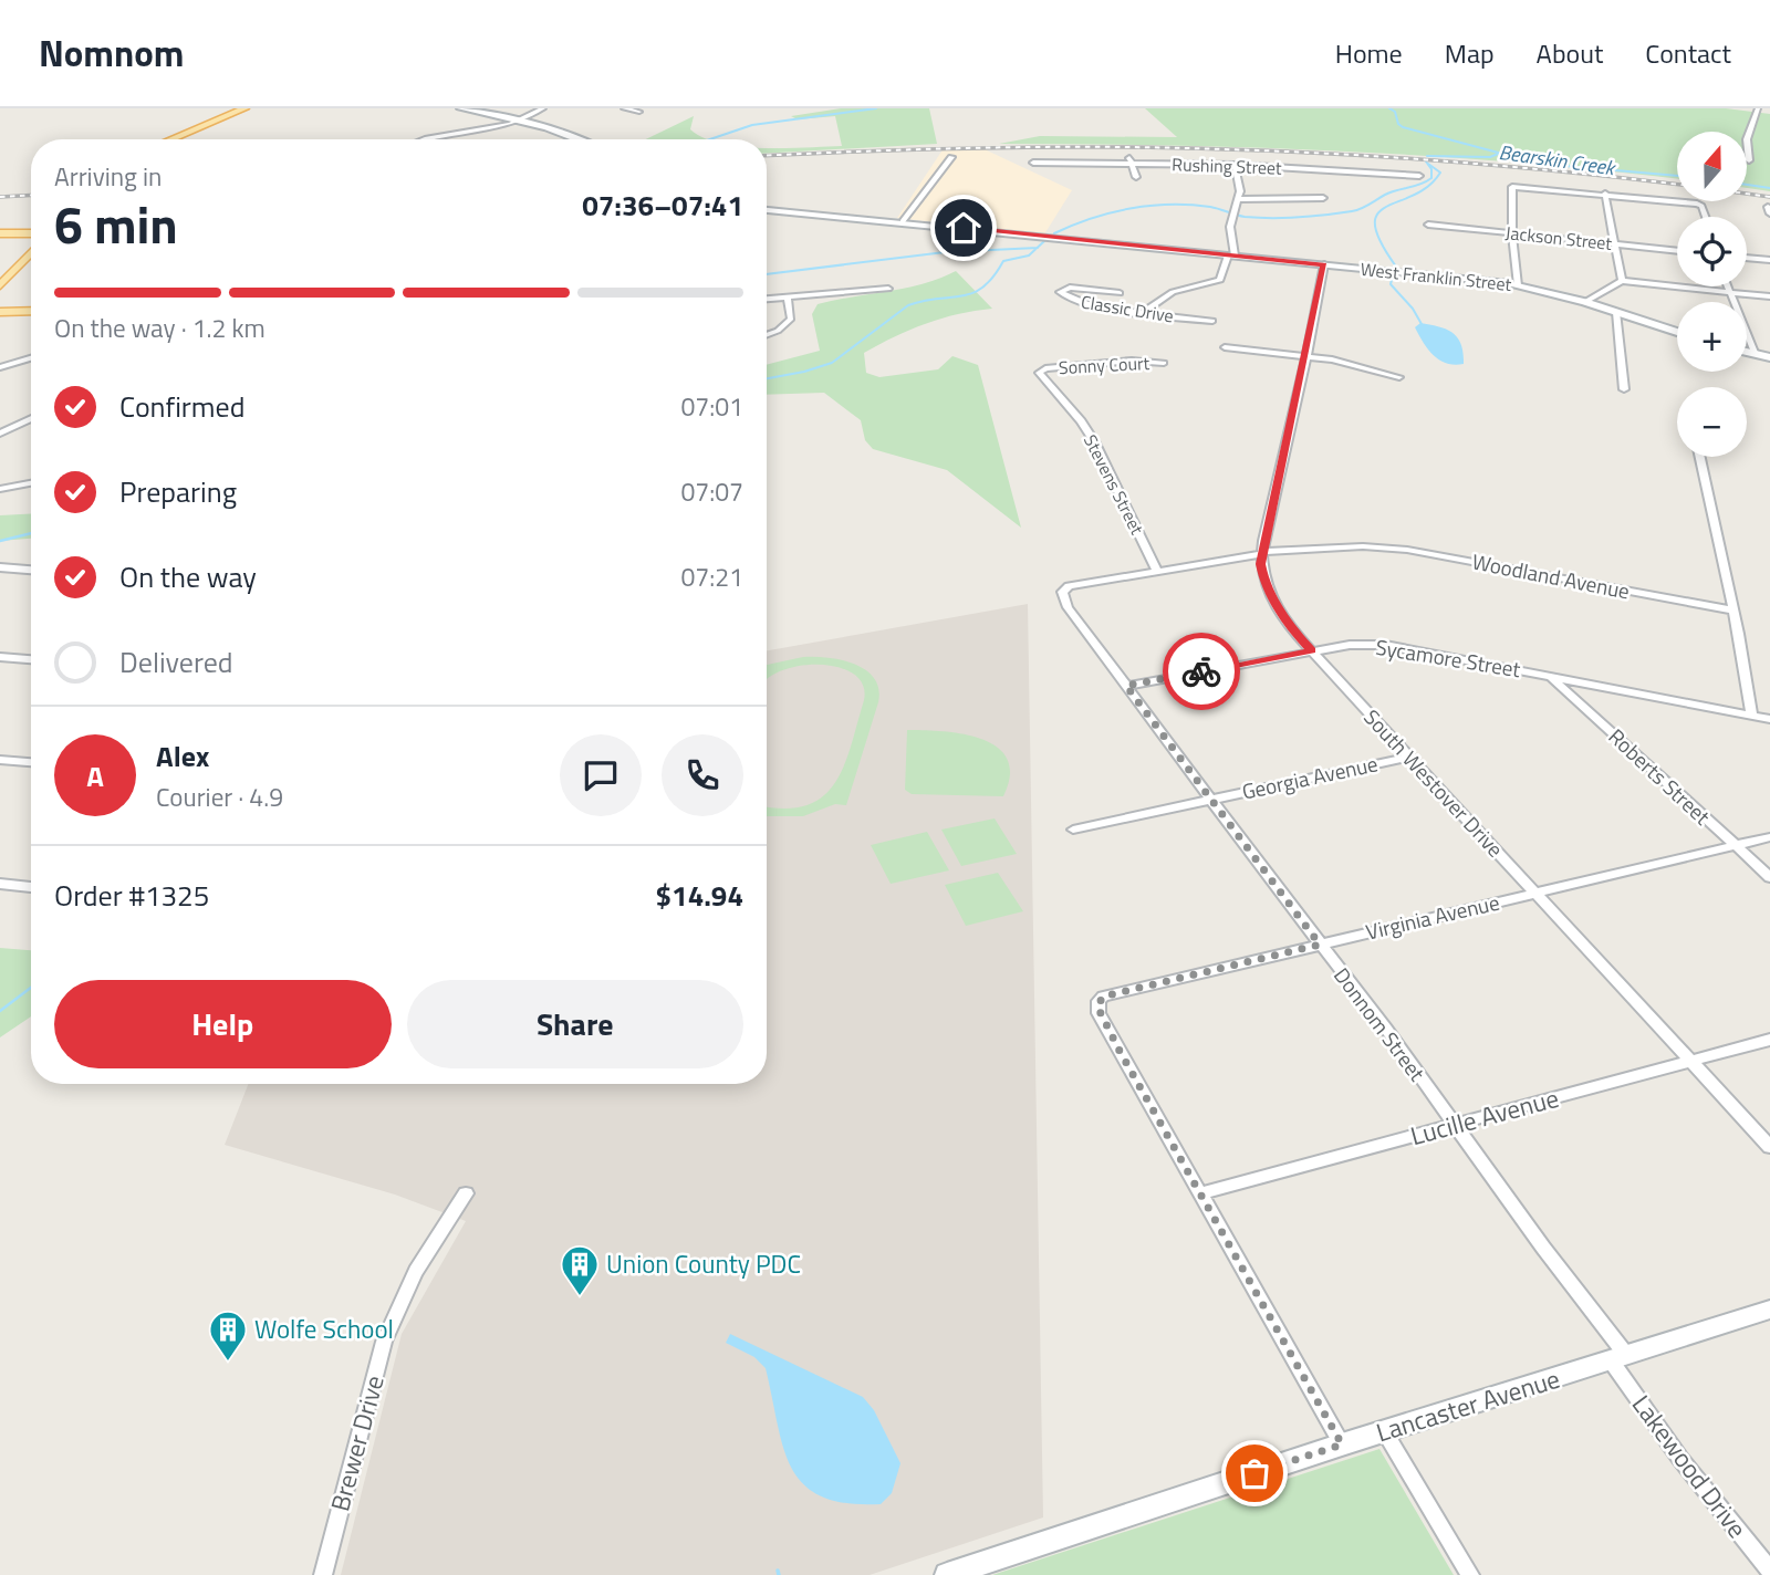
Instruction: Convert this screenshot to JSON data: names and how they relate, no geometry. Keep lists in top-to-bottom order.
{
  "streets": {
    "main road": ["West Franklin Street", "Lancaster Avenue"],
    "street": [
      "Rushing Street",
      "Jackson Street",
      "Classic Drive",
      "Sonny Court",
      "Stevens Street",
      "Woodland Avenue",
      "Sycamore Street",
      "Roberts Street",
      "Georgia Avenue",
      "South Westover Drive",
      "Virginia Avenue",
      "Donnom Street",
      "Lucille Avenue",
      "Brewer Drive",
      "Lakewood Drive"
    ]
  },
  "crossings": [
    ["West Franklin Street", "South Westover Drive"],
    ["Sonny Court", "Stevens Street"],
    ["Stevens Street", "Woodland Avenue"],
    ["Woodland Avenue", "South Westover Drive"],
    ["Woodland Avenue", "Donnom Street"],
    ["Sycamore Street", "Roberts Street"],
    ["Sycamore Street", "South Westover Drive"],
    ["Sycamore Street", "Donnom Street"],
    ["Roberts Street", "Virginia Avenue"],
    ["Georgia Avenue", "South Westover Drive"],
    ["Georgia Avenue", "Donnom Street"],
    ["South Westover Drive", "Virginia Avenue"],
    ["South Westover Drive", "Lucille Avenue"],
    ["Virginia Avenue", "Donnom Street"],
    ["Virginia Avenue", "Lucille Avenue"],
    ["Donnom Street", "Lucille Avenue"],
    ["Donnom Street", "Lancaster Avenue"],
    ["Donnom Street", "Lakewood Drive"],
    ["Lancaster Avenue", "Lakewood Drive"]
  ],
  "water": ["Bearskin Creek"],
  "places": {
    "building": ["Union County PDC", "Wolfe School"]
  },
  "north": "top",
  "page": {
    "header": "Nomnom",
    "nav": [
      "Home",
      "Map",
      "About",
      "Contact"
    ],
    "map_buttons": ["+", "−"],
    "heading": ["6 min", "Arriving in", "07:36–07:41"],
    "panel": [
      "Alex",
      "Courier · 4.9",
      "Order #1325",
      "$14.94"
    ],
    "bar": "On the way · 1.2 km",
    "list": [
      ["Confirmed", "07:01"],
      ["Preparing", "07:07"],
      ["On the way", "07:21"],
      "Delivered"
    ],
    "round": "A",
    "buttons": ["Help", "Share"]
  }
}
